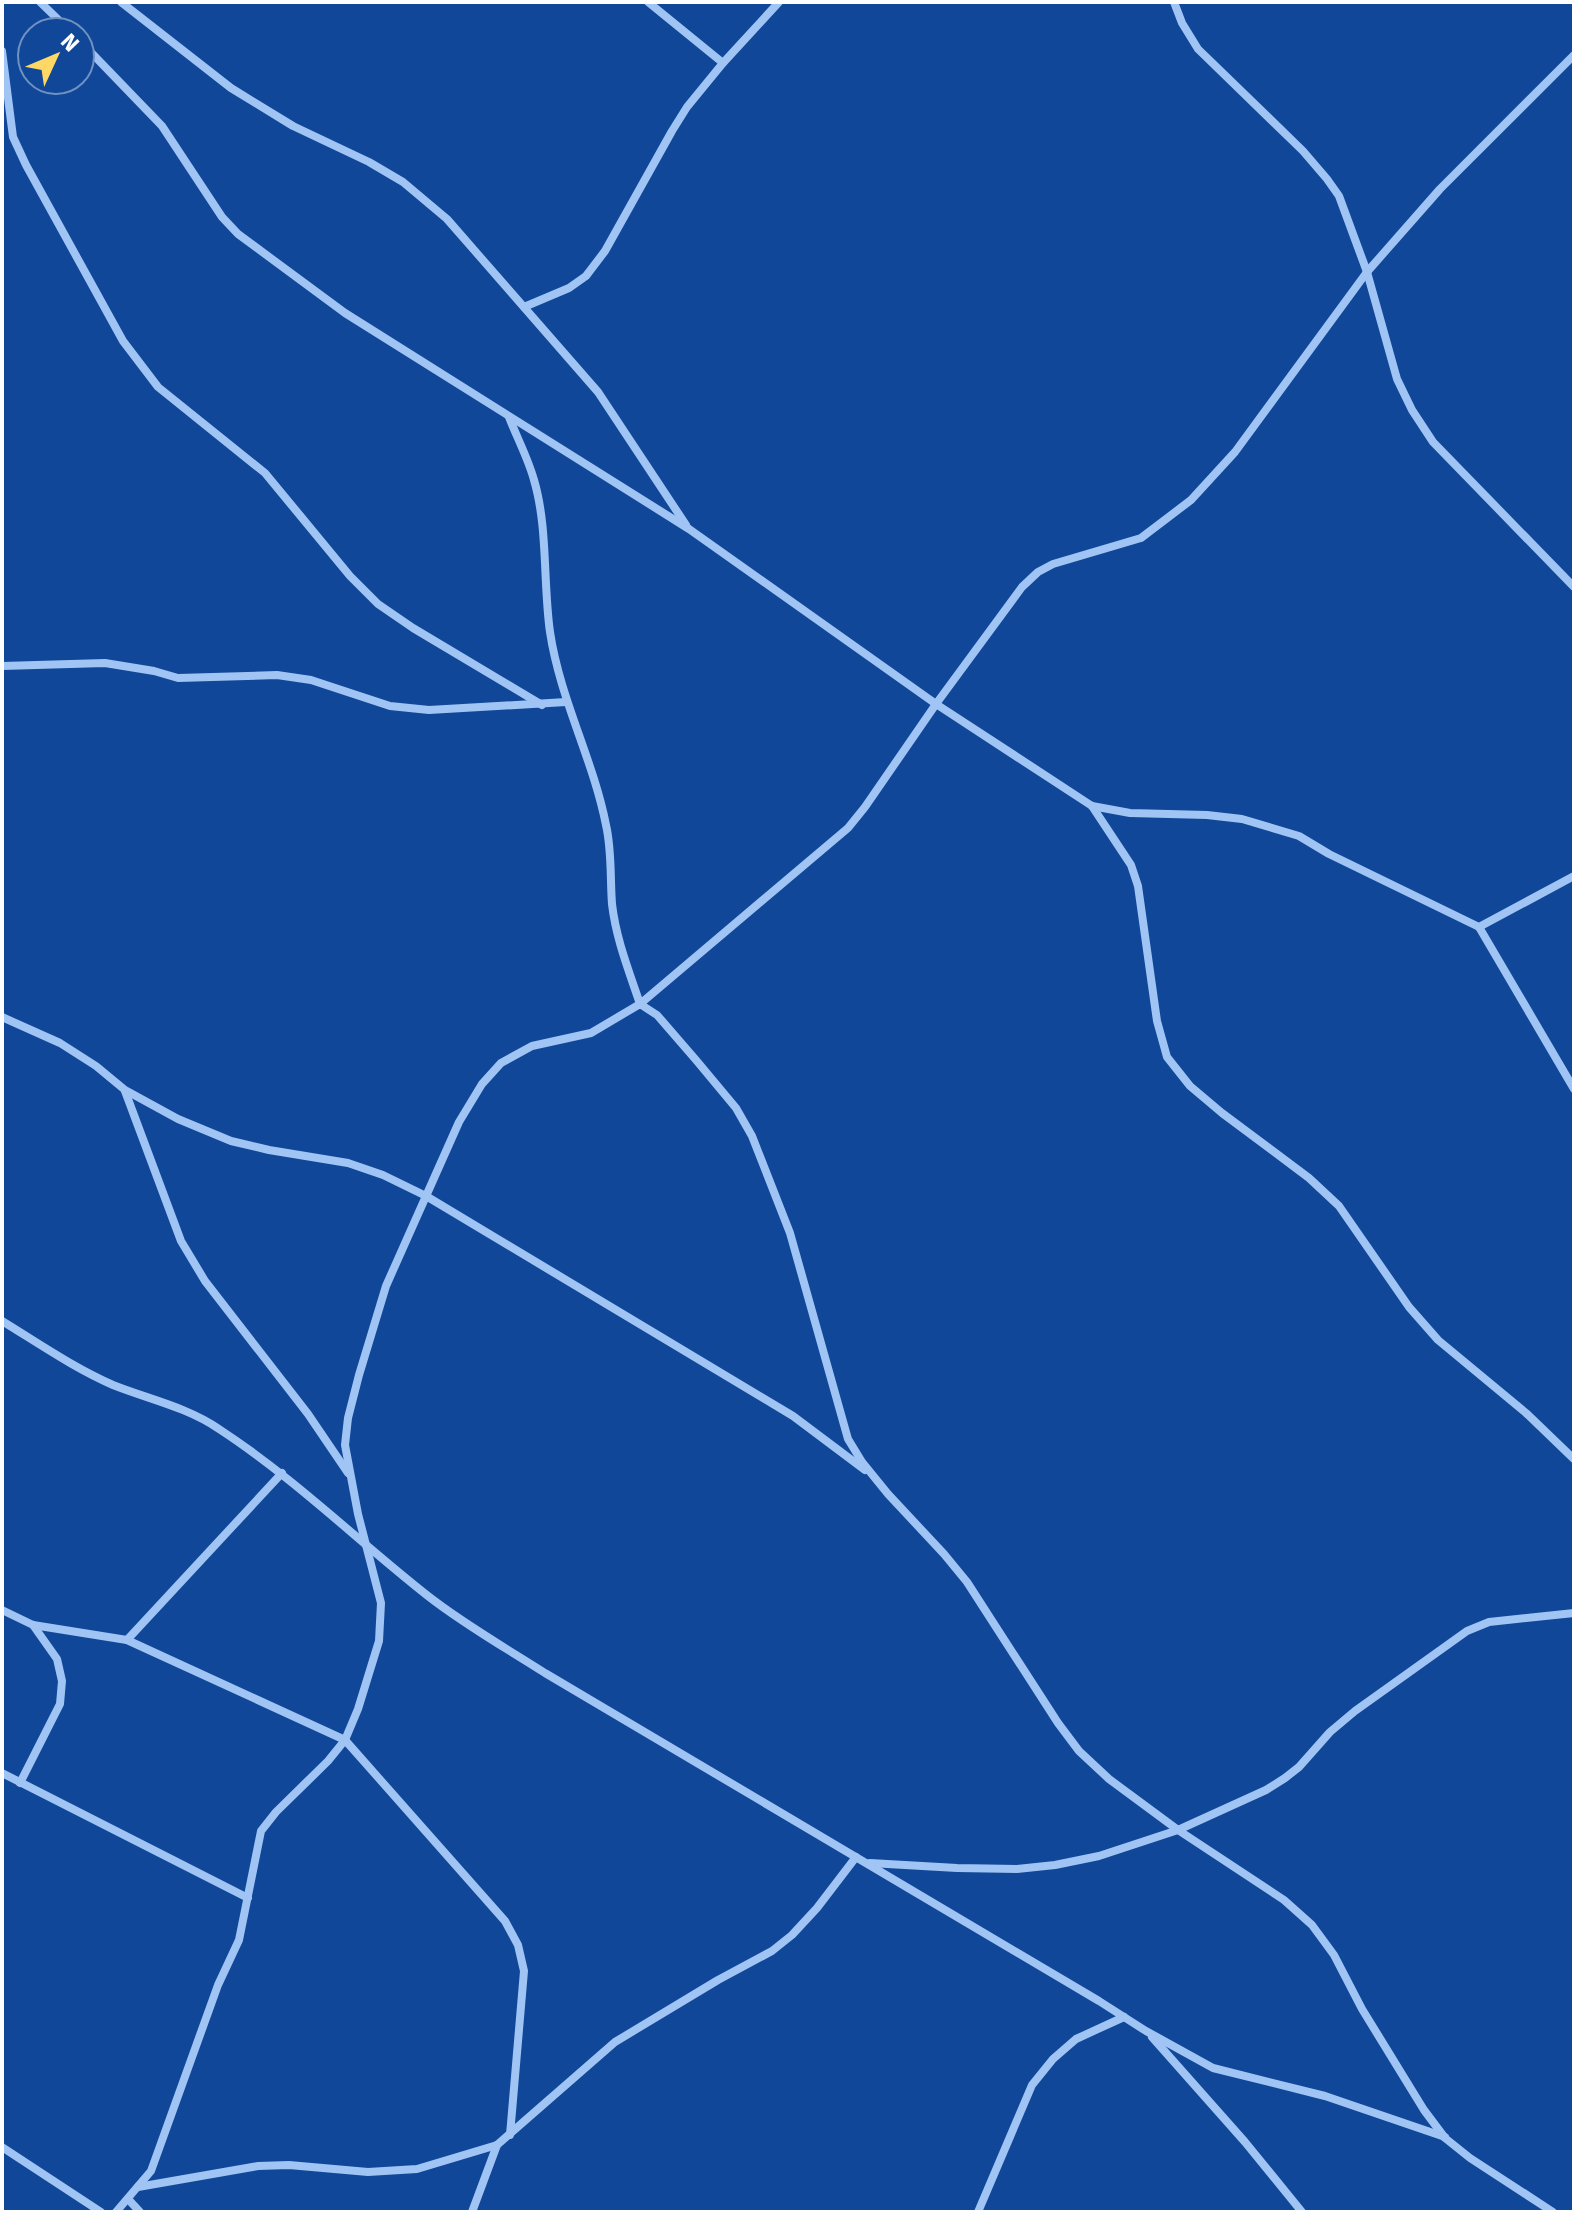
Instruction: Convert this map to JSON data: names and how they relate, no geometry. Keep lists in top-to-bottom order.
{
  "north": "top right"
}
